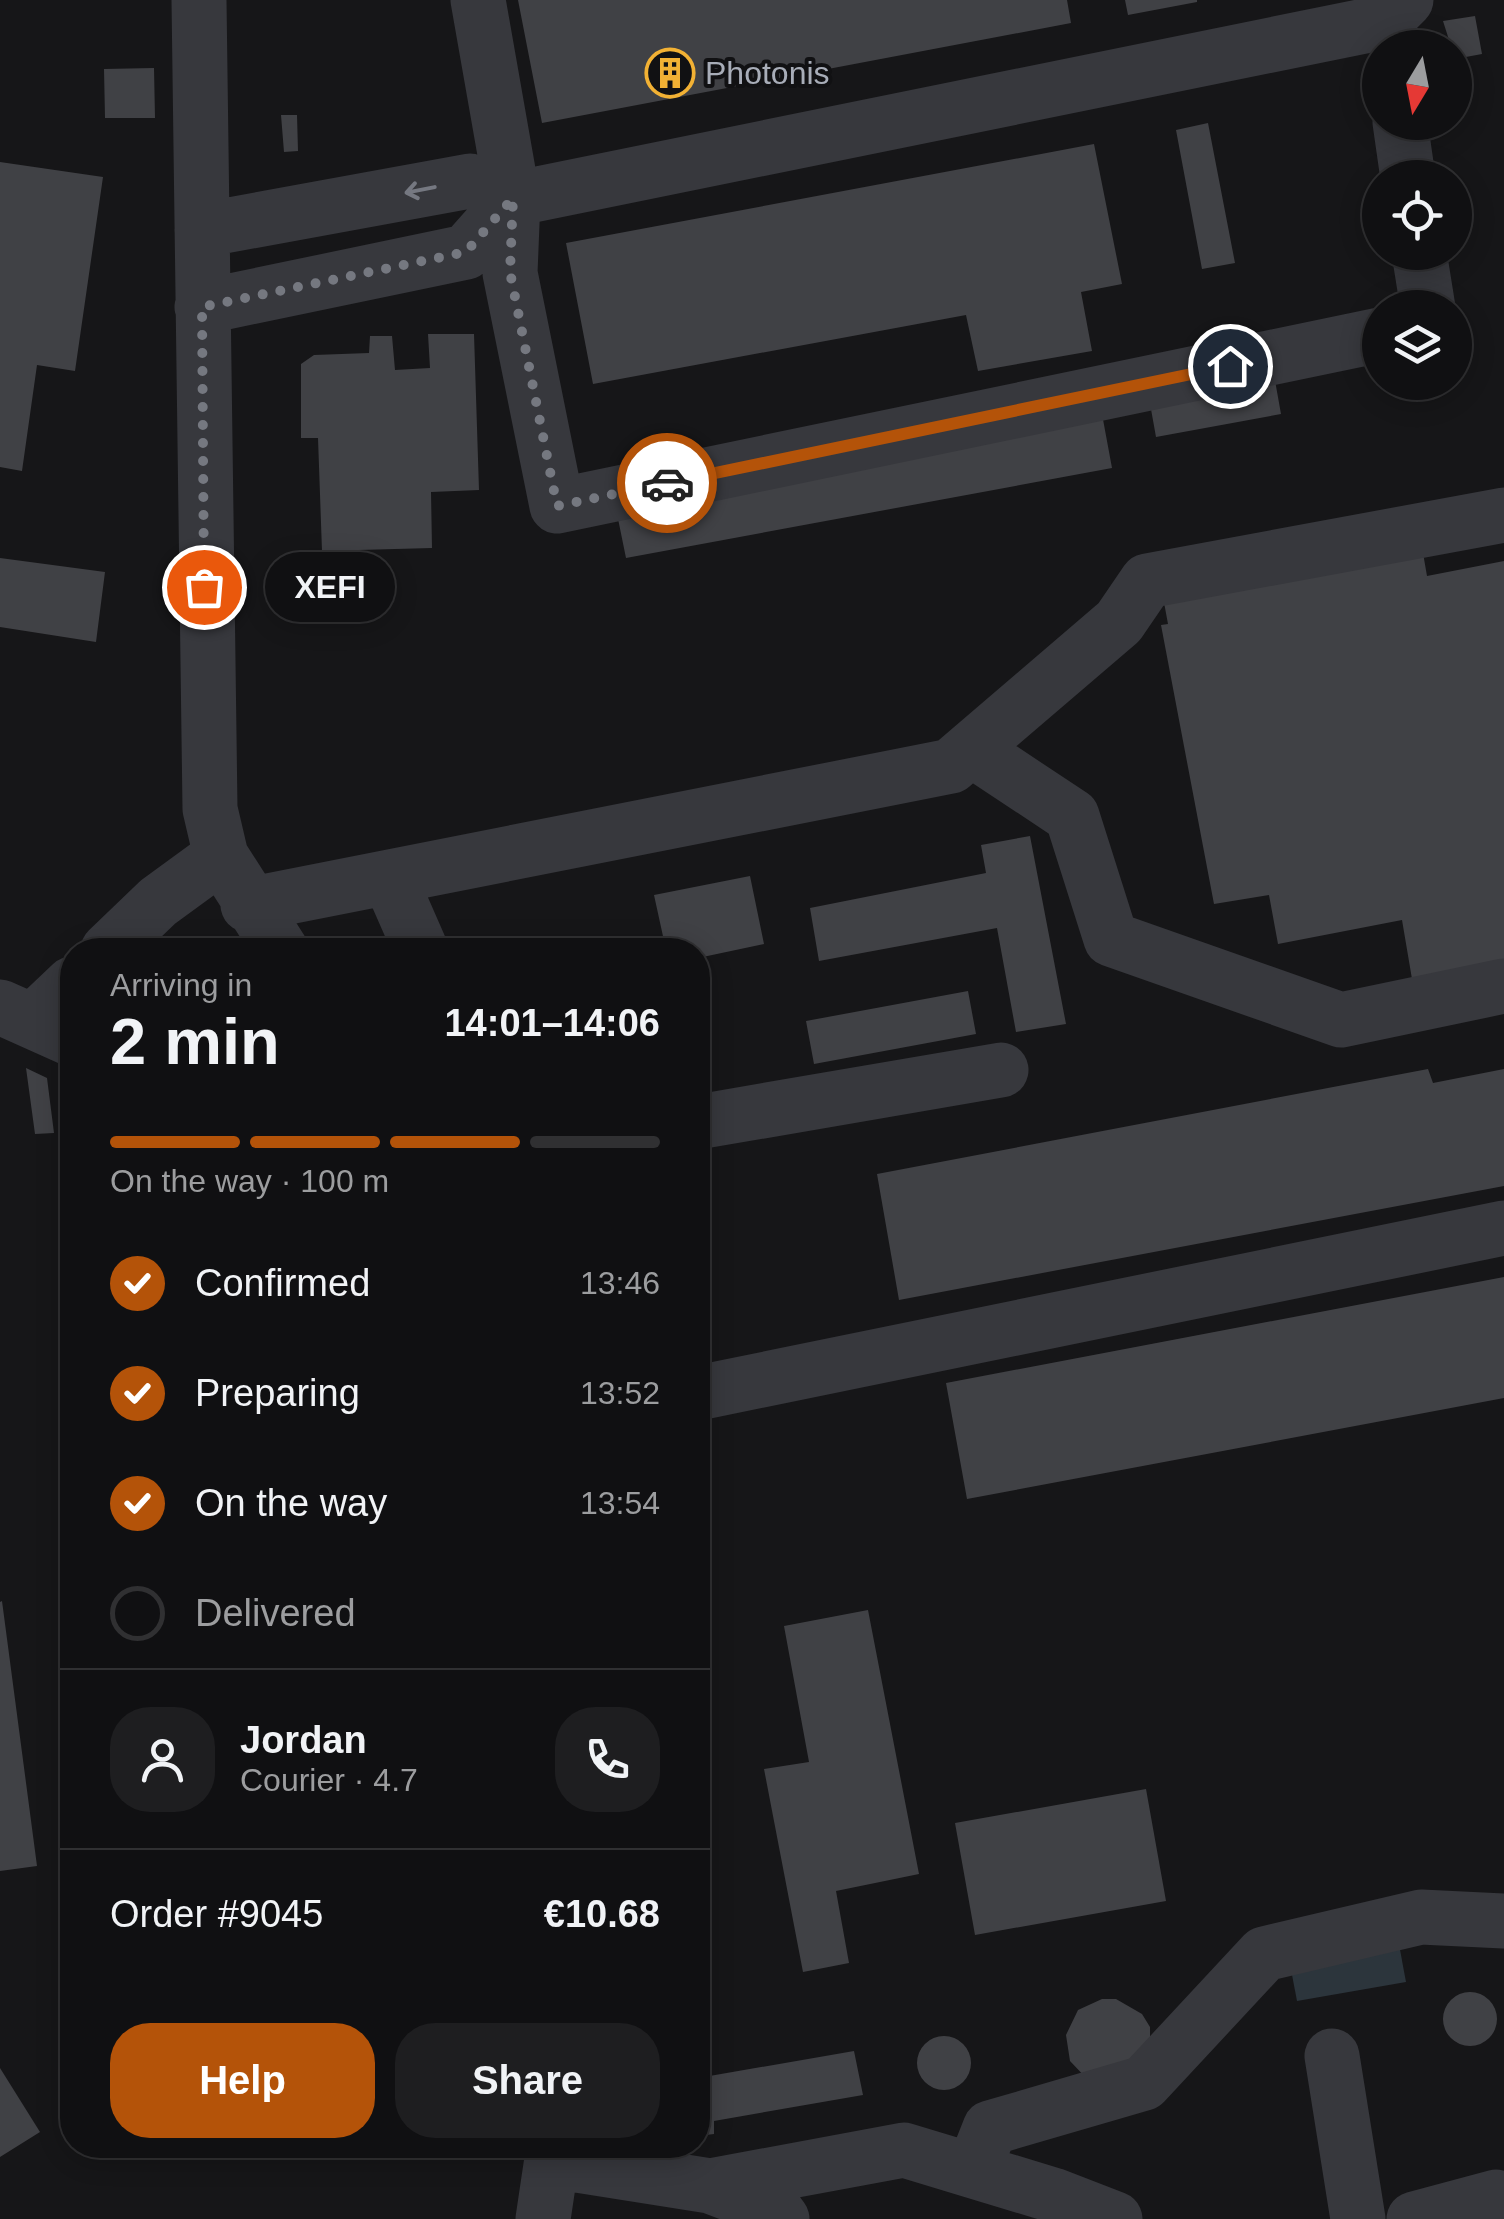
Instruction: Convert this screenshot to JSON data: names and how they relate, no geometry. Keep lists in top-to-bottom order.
{
  "places": {
    "building": ["Photonis"],
    "other": ["XEFI"]
  },
  "north": "bottom",
  "page": {
    "bubble": "XEFI",
    "heading": ["2 min", "Arriving in", "14:01–14:06"],
    "panel": [
      "Jordan",
      "Courier · 4.7",
      "Order #9045",
      "€10.68"
    ],
    "bar": "On the way · 100 m",
    "list": [
      ["Confirmed", "13:46"],
      ["Preparing", "13:52"],
      ["On the way", "13:54"],
      "Delivered"
    ],
    "buttons": ["Help", "Share"]
  }
}
